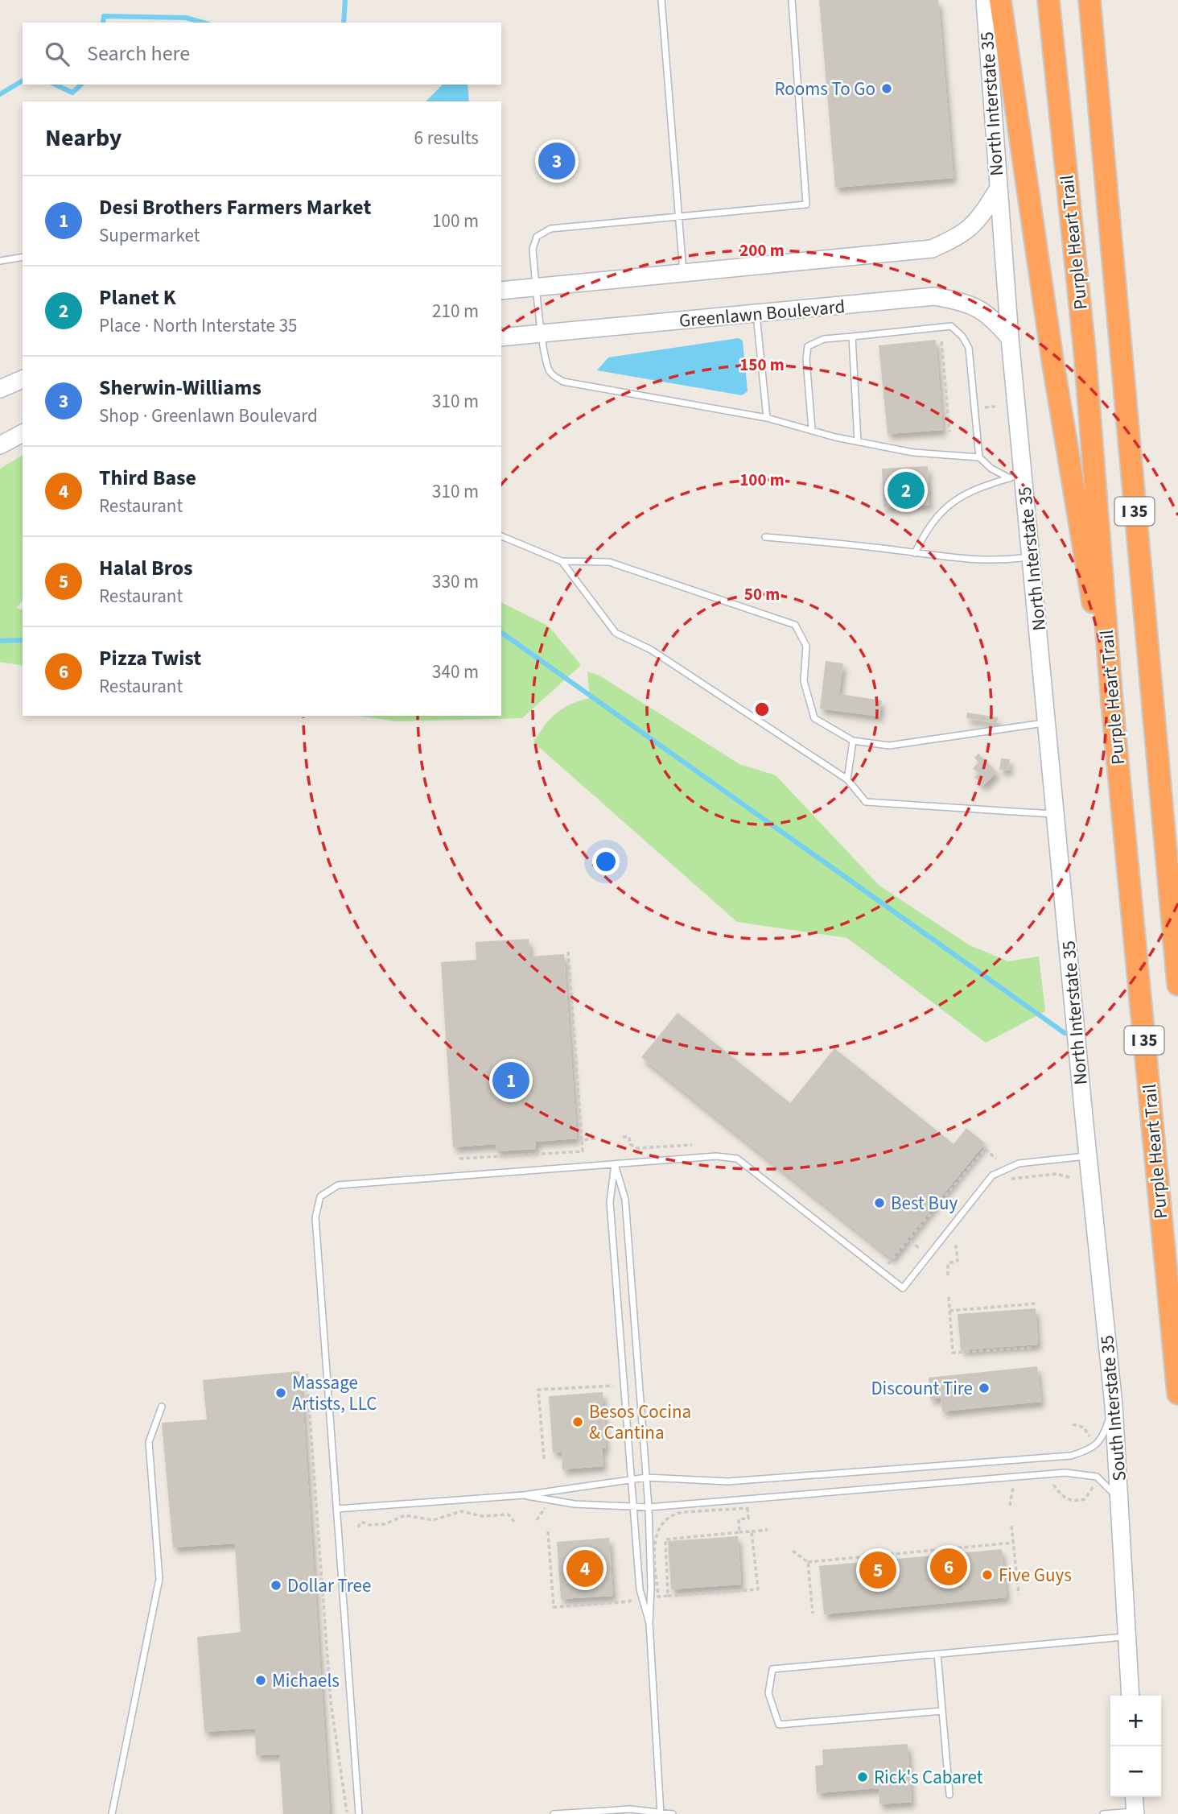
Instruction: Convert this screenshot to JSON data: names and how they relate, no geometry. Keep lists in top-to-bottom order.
{
  "streets": {
    "highway": ["Purple Heart Trail", "I 35"],
    "main road": ["North Interstate 35", "Greenlawn Boulevard", "South Interstate 35"]
  },
  "crossings": [
    ["North Interstate 35", "Greenlawn Boulevard"],
    ["North Interstate 35", "South Interstate 35"]
  ],
  "places": [
    "Rooms To Go",
    "Best Buy",
    "Discount Tire",
    "Massage Artists, LLC",
    "Besos Cocina & Cantina",
    "Five Guys",
    "Dollar Tree",
    "Michaels",
    "Rick's Cabaret"
  ],
  "page": {
    "search": "Search here",
    "heading": ["Nearby", "6 results"],
    "pins": [
      "3",
      "2",
      "1",
      "6",
      "4",
      "5"
    ],
    "list": [
      {
        "mark": "1",
        "name": "Desi Brothers Farmers Market",
        "note": "Supermarket",
        "value": "100 m"
      },
      {
        "mark": "2",
        "name": "Planet K",
        "note": "Place · North Interstate 35",
        "value": "210 m"
      },
      {
        "mark": "3",
        "name": "Sherwin-Williams",
        "note": "Shop · Greenlawn Boulevard",
        "value": "310 m"
      },
      {
        "mark": "4",
        "name": "Third Base",
        "note": "Restaurant",
        "value": "310 m"
      },
      {
        "mark": "5",
        "name": "Halal Bros",
        "note": "Restaurant",
        "value": "330 m"
      },
      {
        "mark": "6",
        "name": "Pizza Twist",
        "note": "Restaurant",
        "value": "340 m"
      }
    ],
    "map_buttons": ["+", "−"]
  },
  "rings": [
    "200 m",
    "150 m",
    "100 m",
    "50 m"
  ]
}
